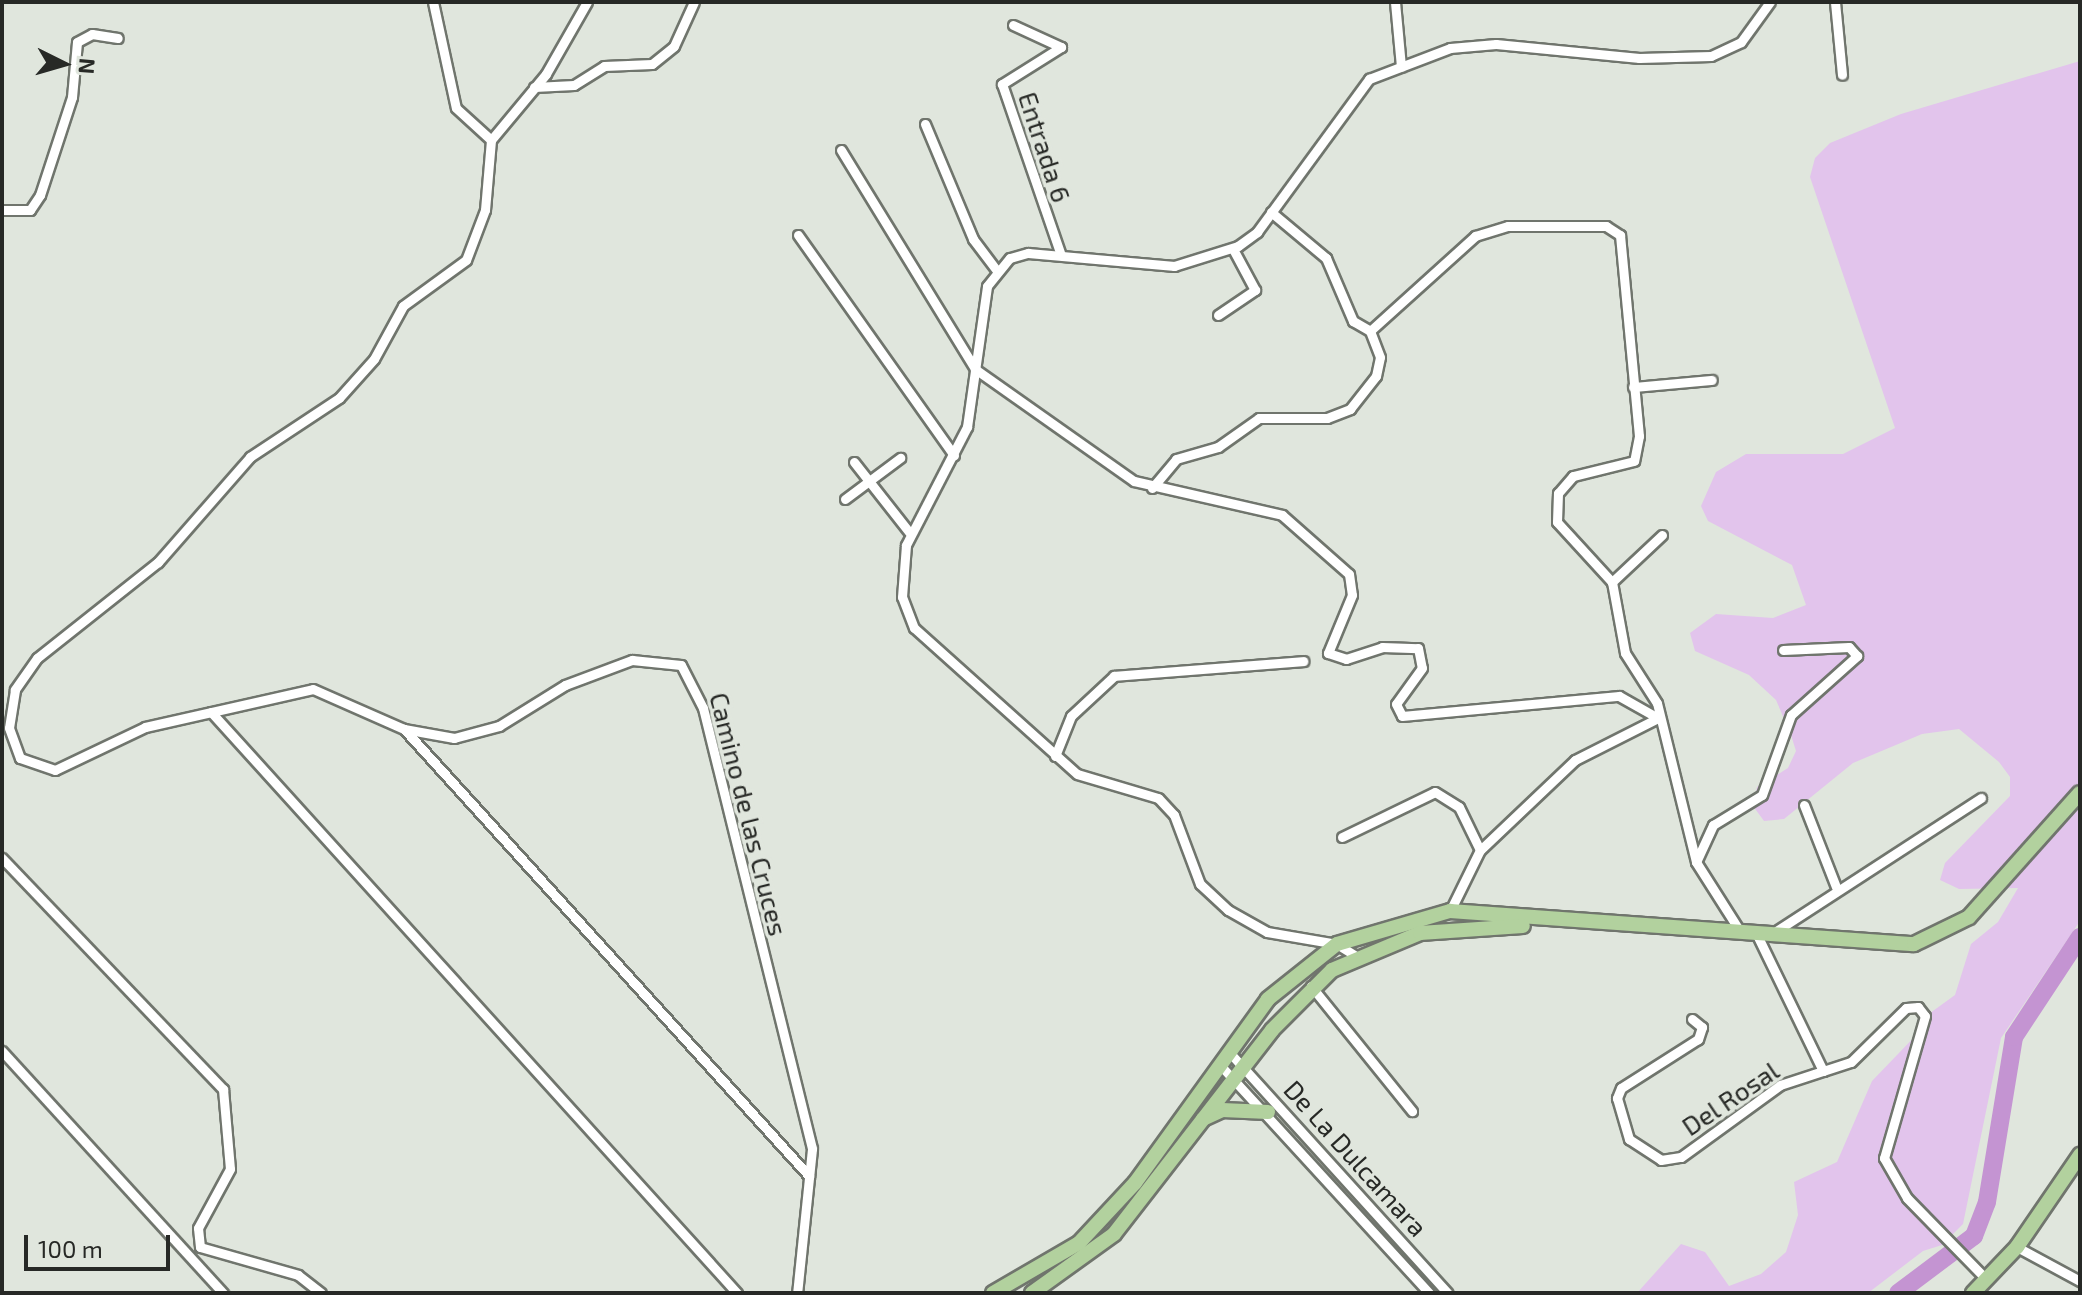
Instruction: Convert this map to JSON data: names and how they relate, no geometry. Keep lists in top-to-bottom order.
{
  "streets": {
    "street": [
      "Entrada 6",
      "Camino de las Cruces",
      "Del Rosal",
      "De La Dulcamara"
    ]
  },
  "scale_bar": "100 m",
  "north": "right"
}
